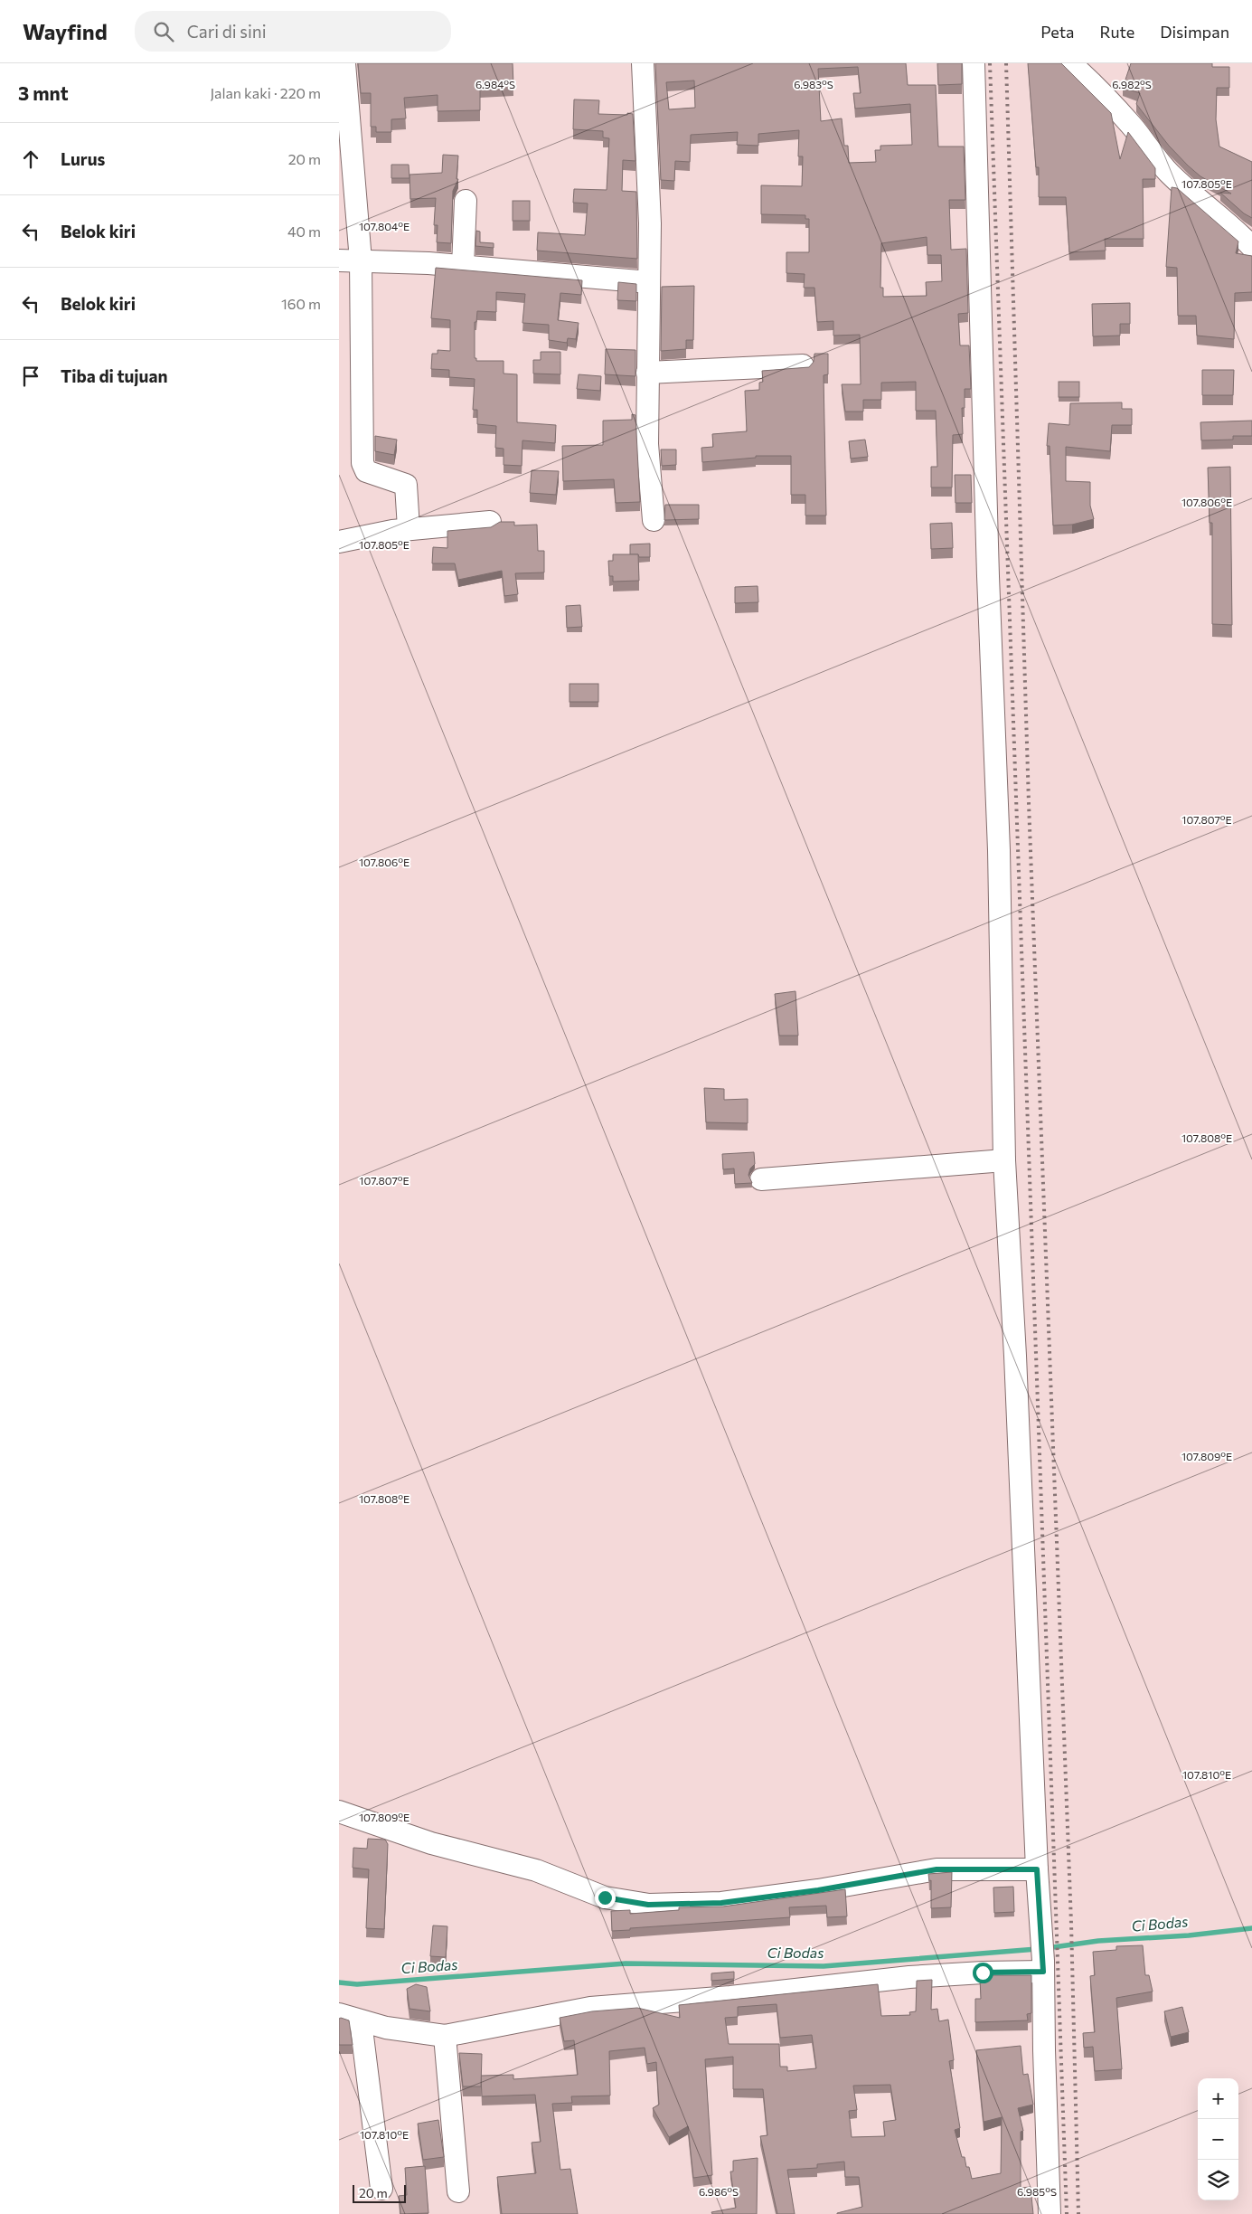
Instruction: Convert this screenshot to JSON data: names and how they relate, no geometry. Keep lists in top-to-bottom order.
{
  "water": ["Ci Bodas"],
  "scale_bar": "20 m",
  "page": {
    "header": "Wayfind",
    "search": "Cari di sini",
    "nav": ["Peta", "Rute", "Disimpan"],
    "heading": ["3 mnt", "Jalan kaki · 220 m"],
    "list": [
      ["Lurus", "20 m"],
      ["Belok kiri", "40 m"],
      ["Belok kiri", "160 m"],
      "Tiba di tujuan"
    ],
    "map_buttons": ["+", "−"],
    "scale": "20 m"
  },
  "coordinates": [
    "6.982°S",
    "6.984°S",
    "6.983°S",
    "107.805°E",
    "107.804°E",
    "107.806°E",
    "107.807°E",
    "107.808°E",
    "107.809°E",
    "107.810°E",
    "6.986°S",
    "6.985°S"
  ]
}
